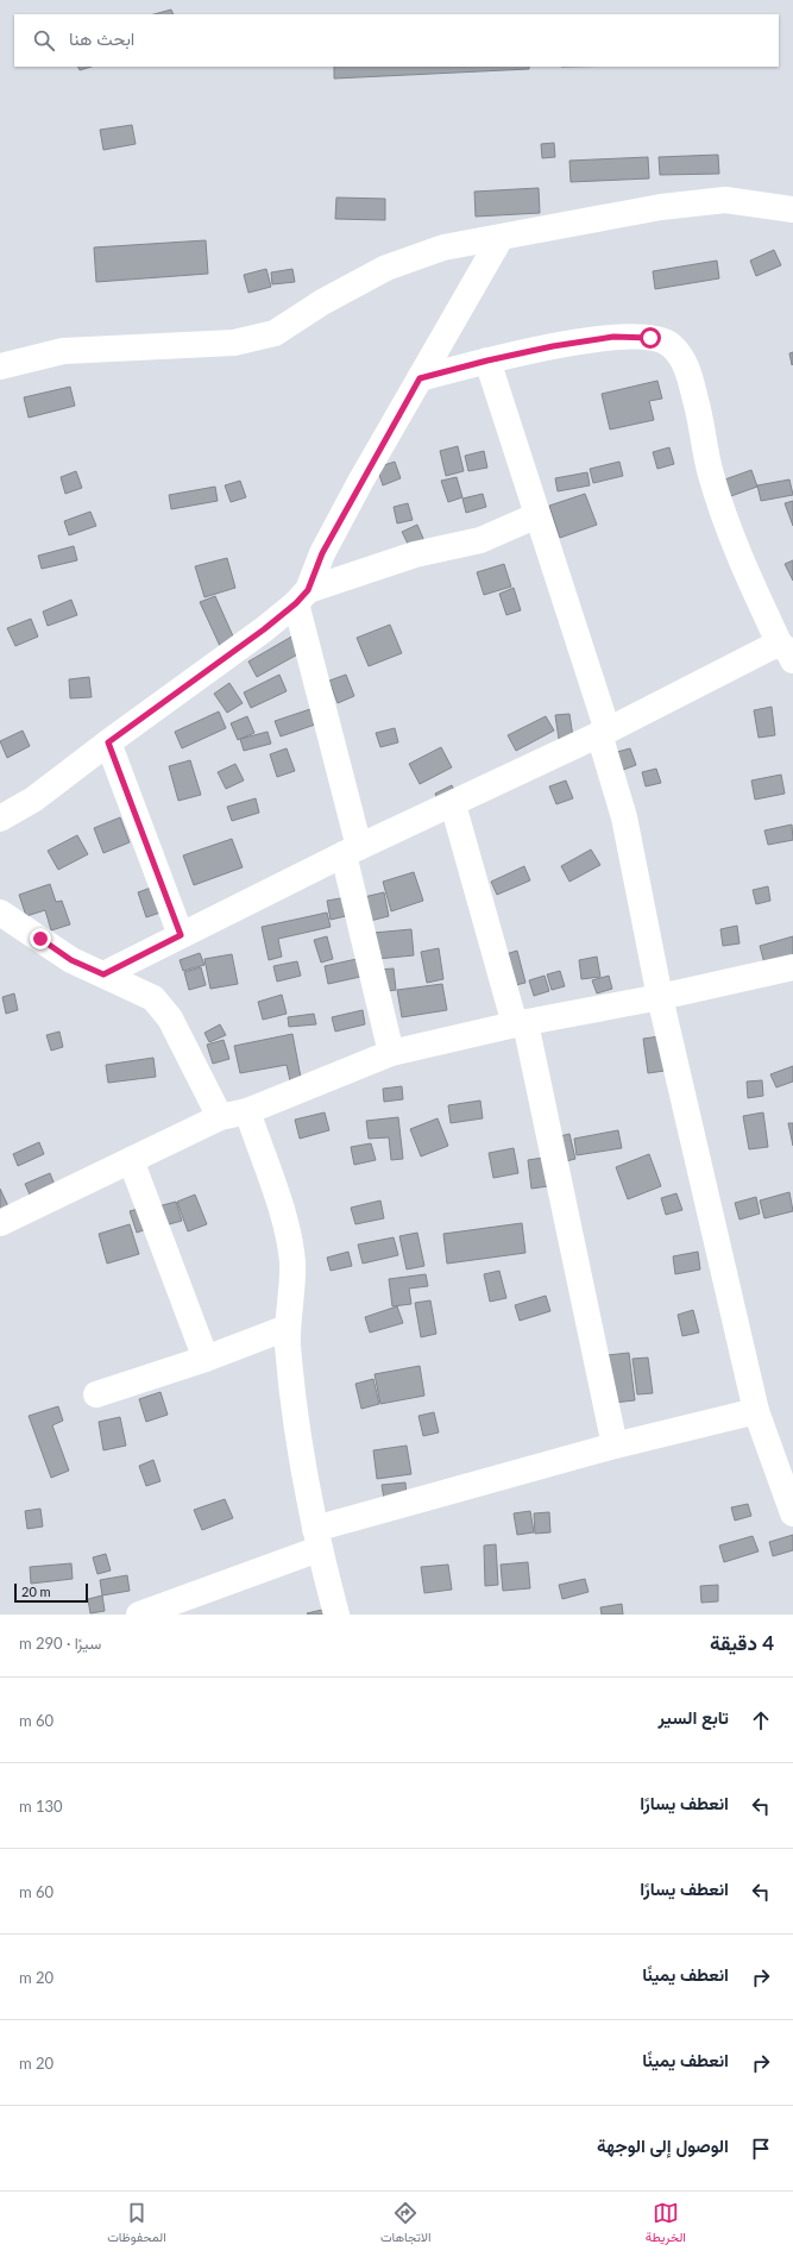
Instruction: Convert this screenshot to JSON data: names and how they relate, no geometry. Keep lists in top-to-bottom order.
{
  "scale_bar": "20 m",
  "page": {
    "search": "ابحث هنا",
    "scale": "20 m",
    "heading": ["4 دقيقة", "سيرًا · 290 m"],
    "list": [
      ["تابع السير", "60 m"],
      ["انعطف يسارًا", "130 m"],
      ["انعطف يسارًا", "60 m"],
      ["انعطف يمينًا", "20 m"],
      ["انعطف يمينًا", "20 m"],
      "الوصول إلى الوجهة"
    ],
    "nav": ["الخريطة", "الاتجاهات", "المحفوظات"]
  }
}
